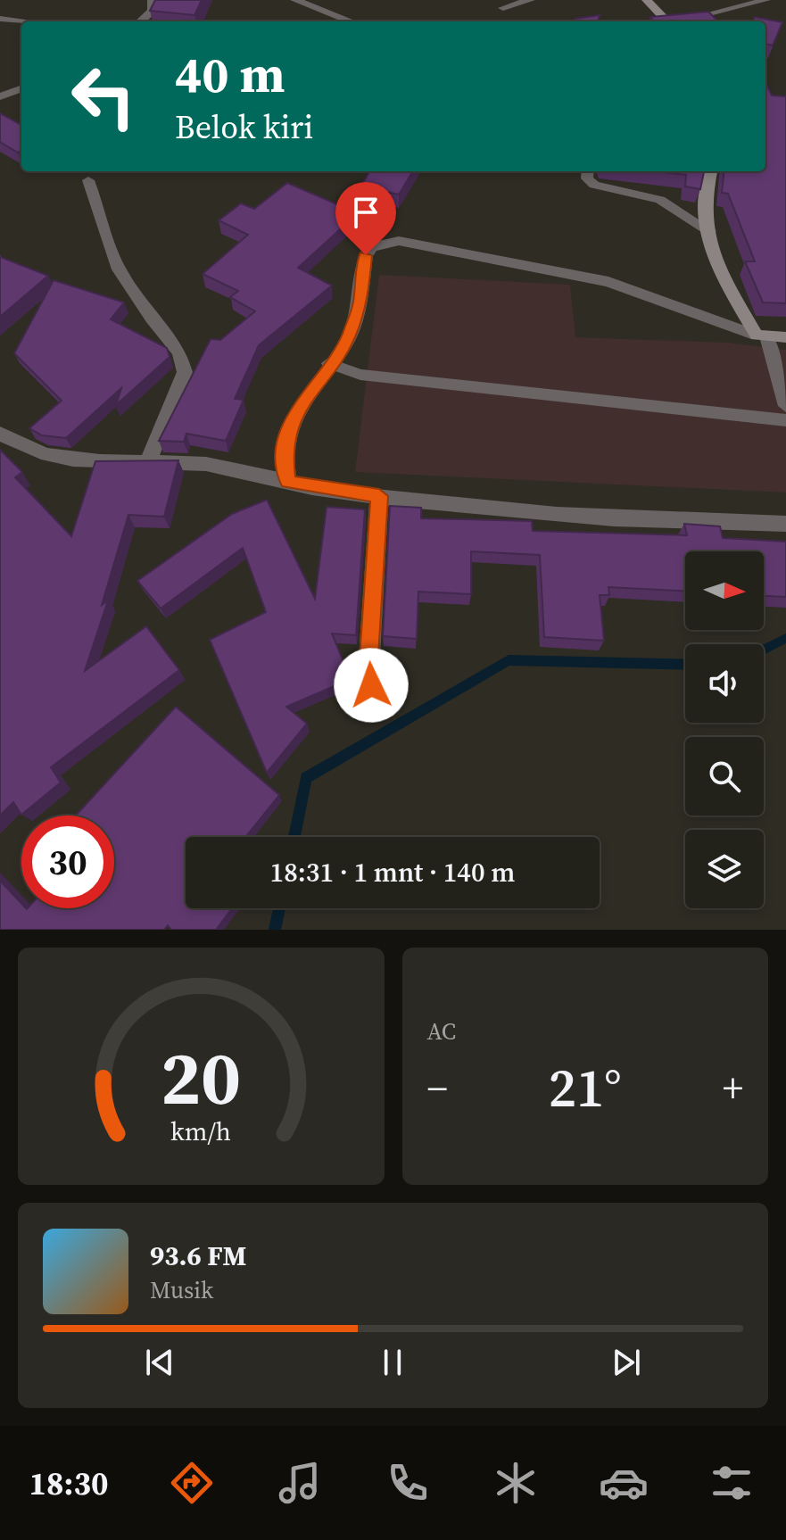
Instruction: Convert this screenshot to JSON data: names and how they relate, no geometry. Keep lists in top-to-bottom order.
{
  "north": "right",
  "page": {
    "turn": ["40 m", "Belok kiri"],
    "limit": "30",
    "trip": "18:31 · 1 mnt · 140 m",
    "tile": "AC",
    "heat": ["−", "21°", "+"],
    "song": ["93.6 FM", "Musik"],
    "tabs": "18:30",
    "gauge": ["20", "km/h"]
  }
}
